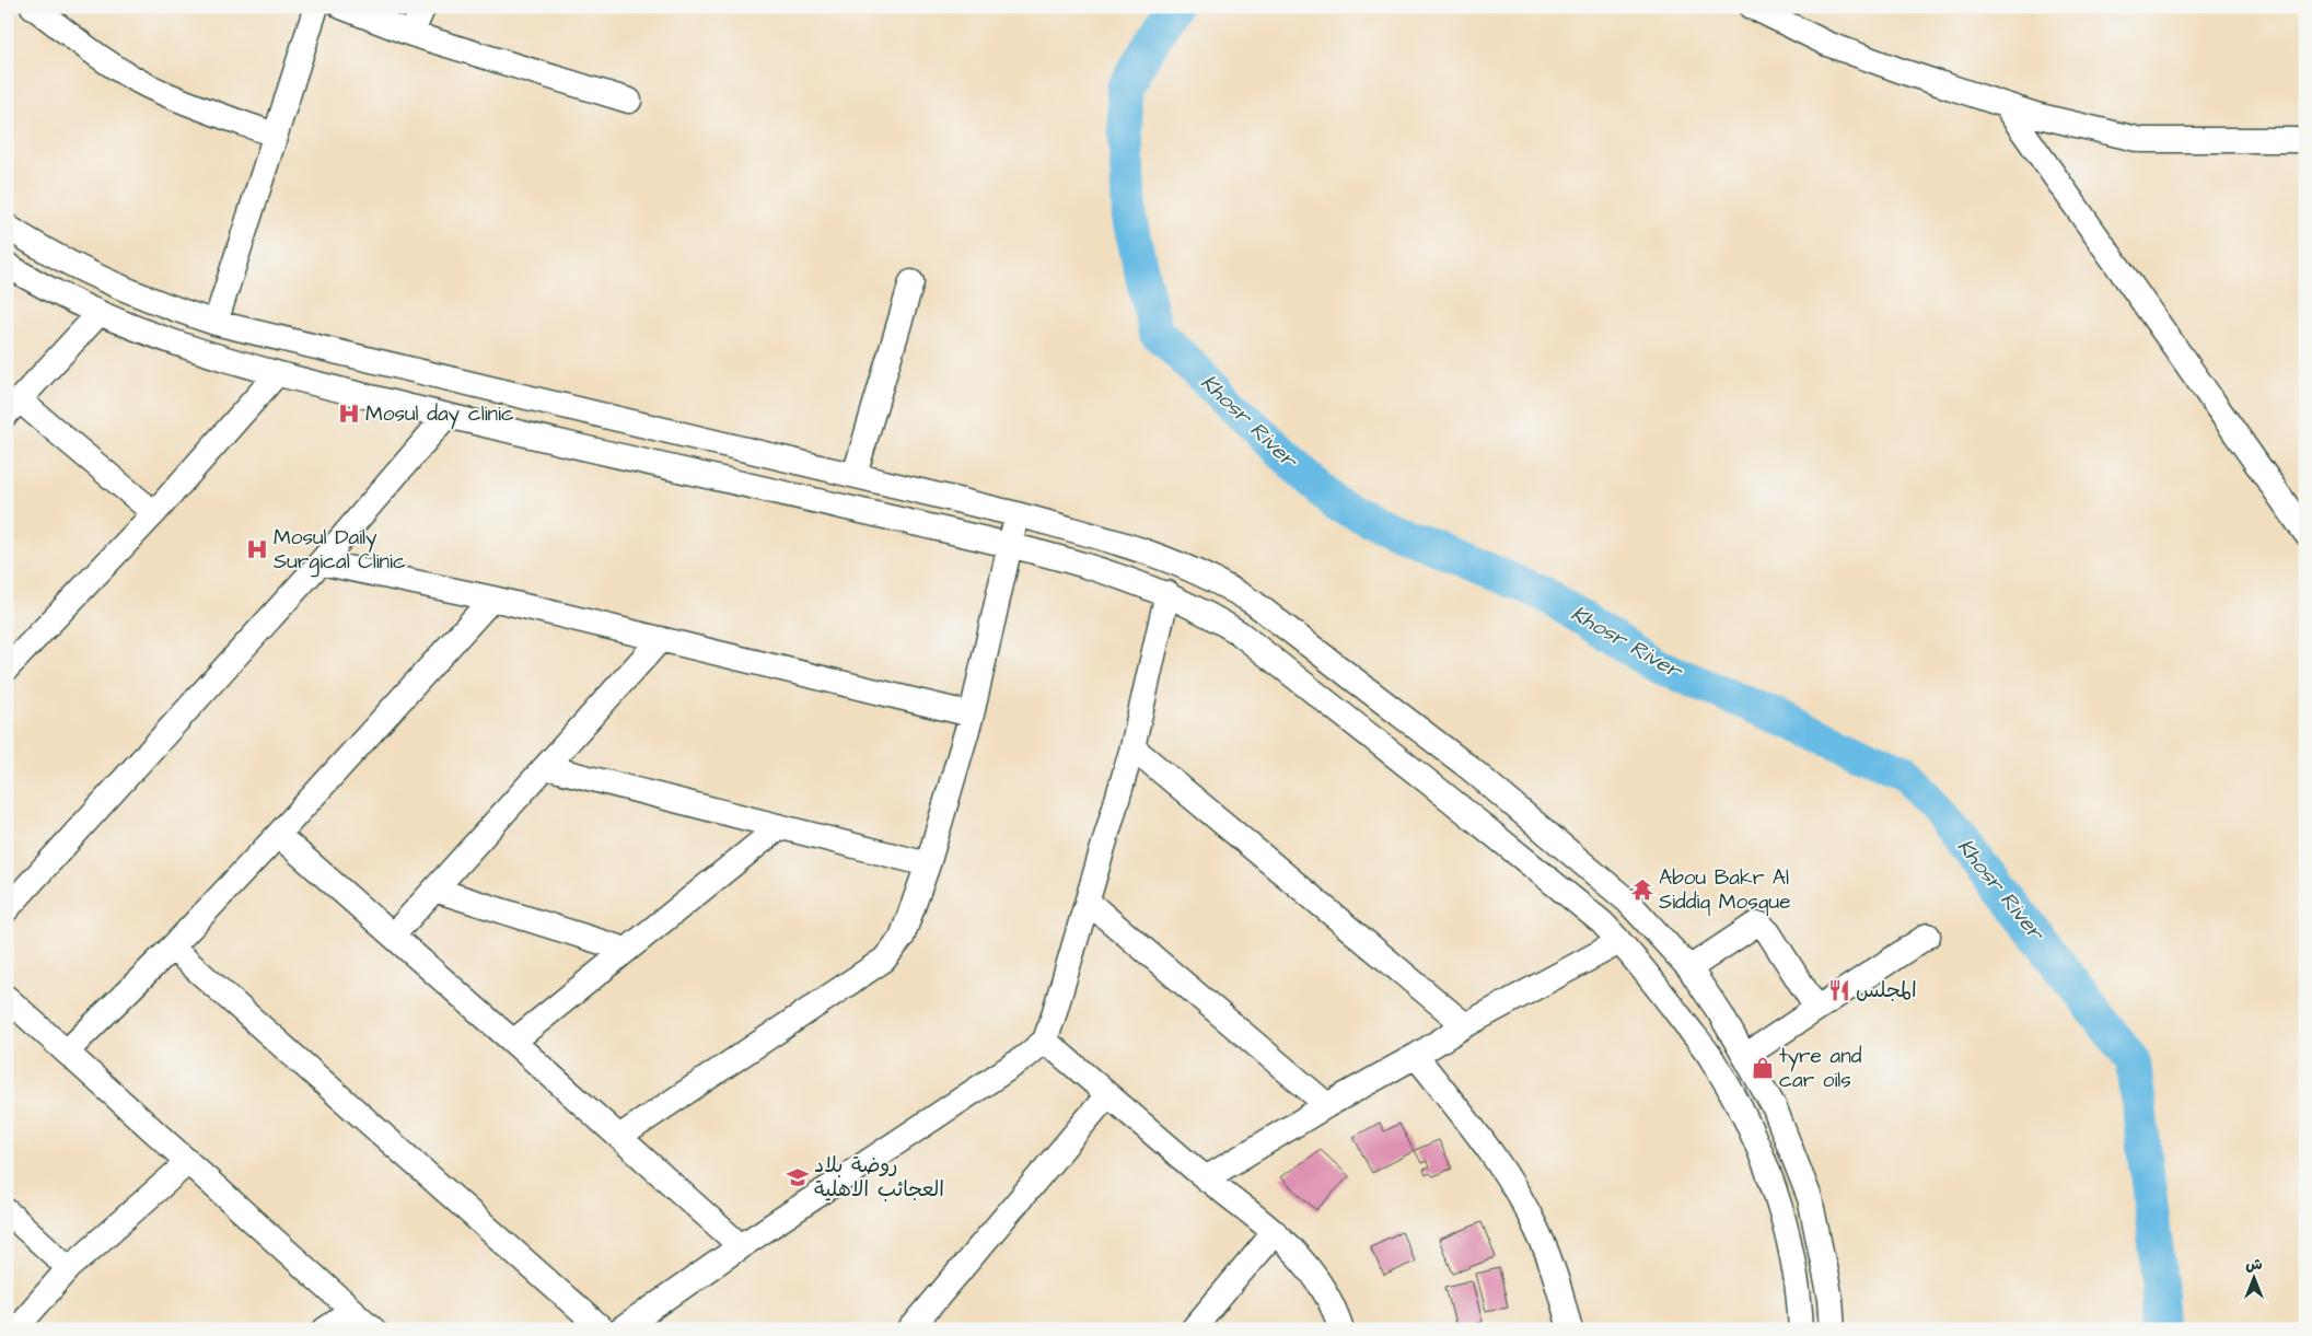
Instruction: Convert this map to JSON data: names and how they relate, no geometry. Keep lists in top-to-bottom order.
{
  "water": ["Khosr River"],
  "places": {
    "hospital": ["Mosul day clinic", "Mosul Daily Surgical Clinic"],
    "temple": ["Abou Bakr Al Siddiq Mosque"],
    "restaurant": ["المجلس"],
    "shop": ["tyre and car oils"],
    "school or university": ["روضة بلاد العجائب الاهلية"]
  },
  "north": "top"
}
